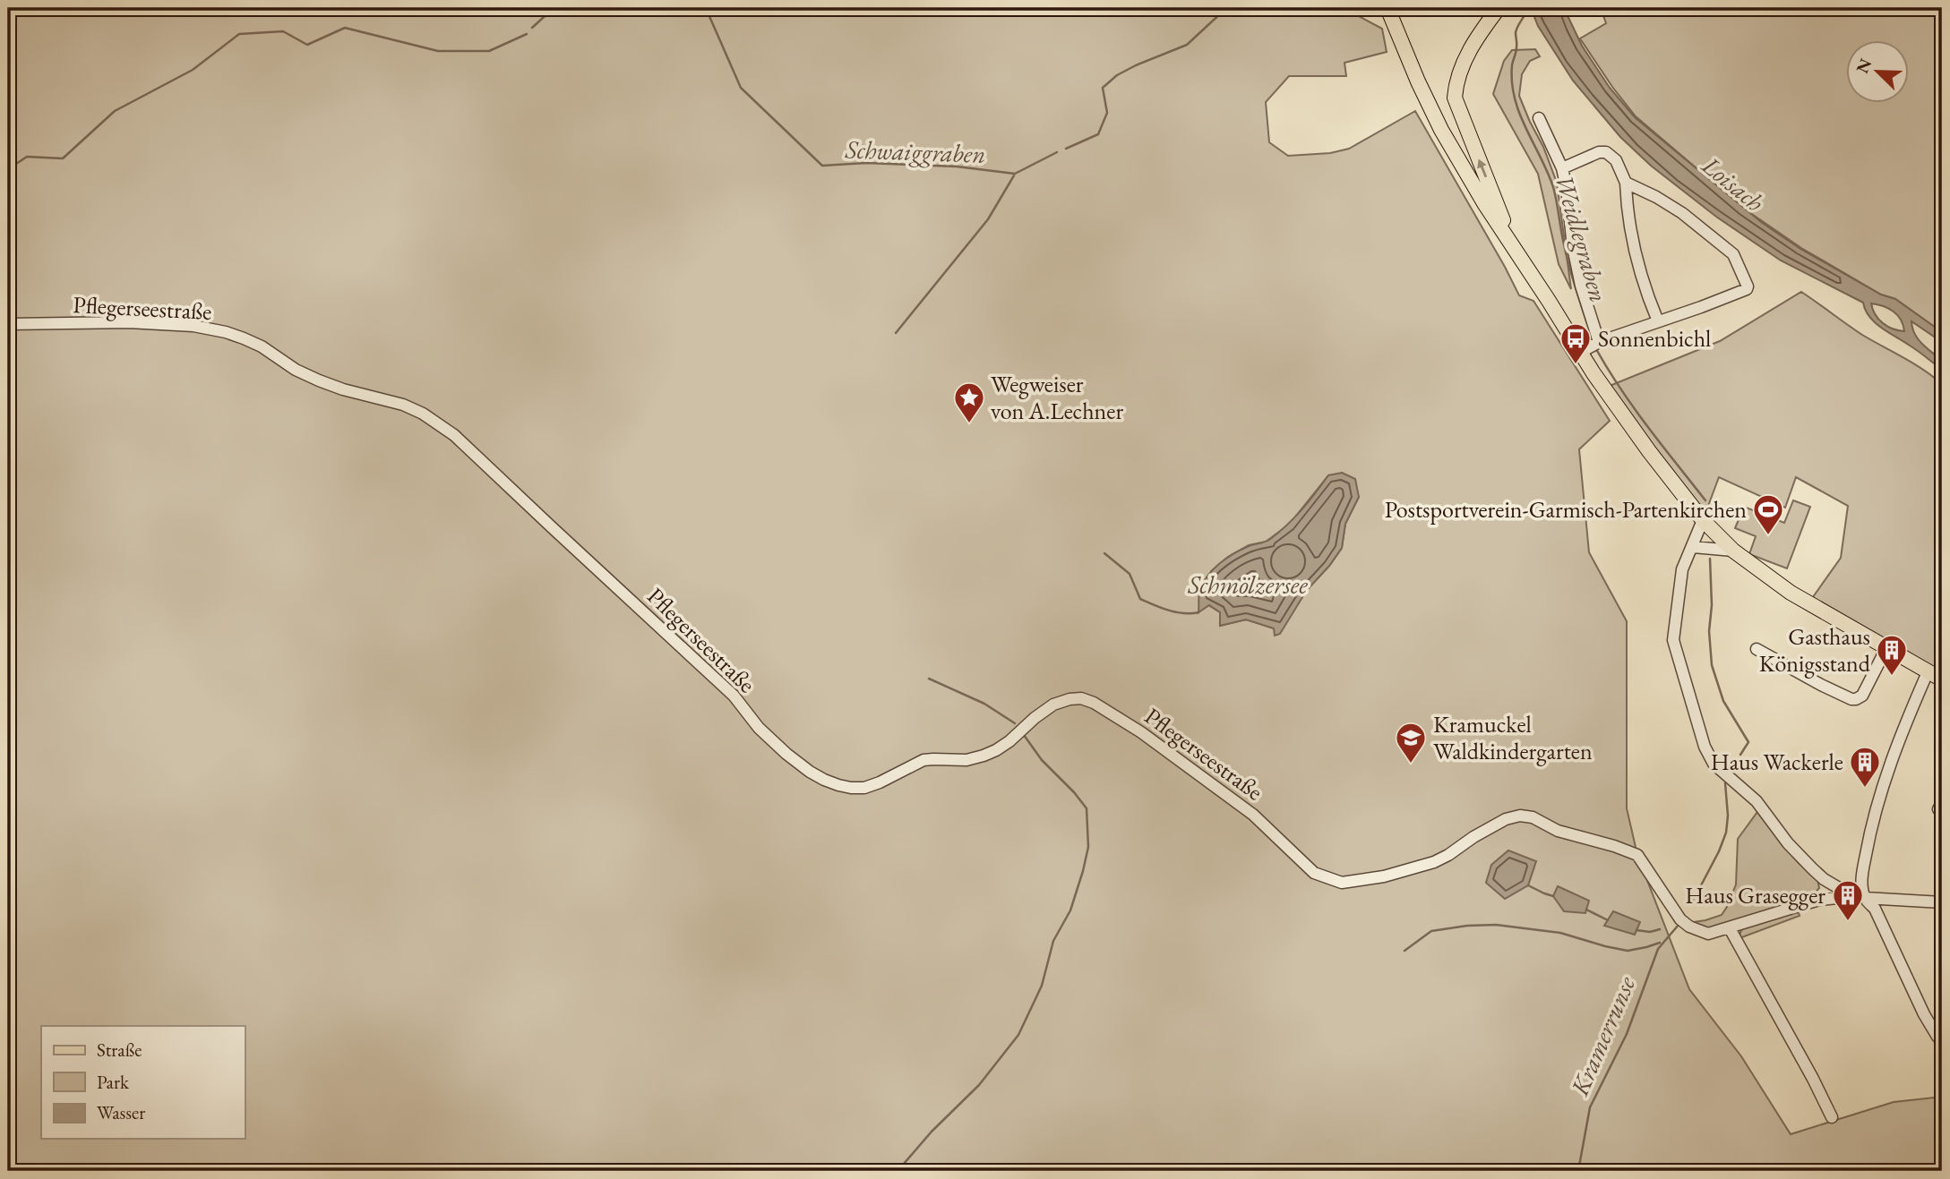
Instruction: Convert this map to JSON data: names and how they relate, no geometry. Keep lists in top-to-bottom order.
{
  "streets": {
    "street": ["Pflegerseestraße"]
  },
  "water": [
    "Schwaiggraben",
    "Loisach",
    "Weidlegraben",
    "Schmölzersee",
    "Kramerrunse"
  ],
  "places": {
    "bus stop": ["Sonnenbichl"],
    "place": ["Wegweiser von A.Lechner"],
    "sports": ["Postsportverein-Garmisch-Partenkirchen"],
    "building": ["Gasthaus Königsstand", "Haus Wackerle", "Haus Grasegger"],
    "school or university": ["Kramuckel Waldkindergarten"]
  },
  "legend": ["Straße", "Park", "Wasser"],
  "north": "top left"
}
